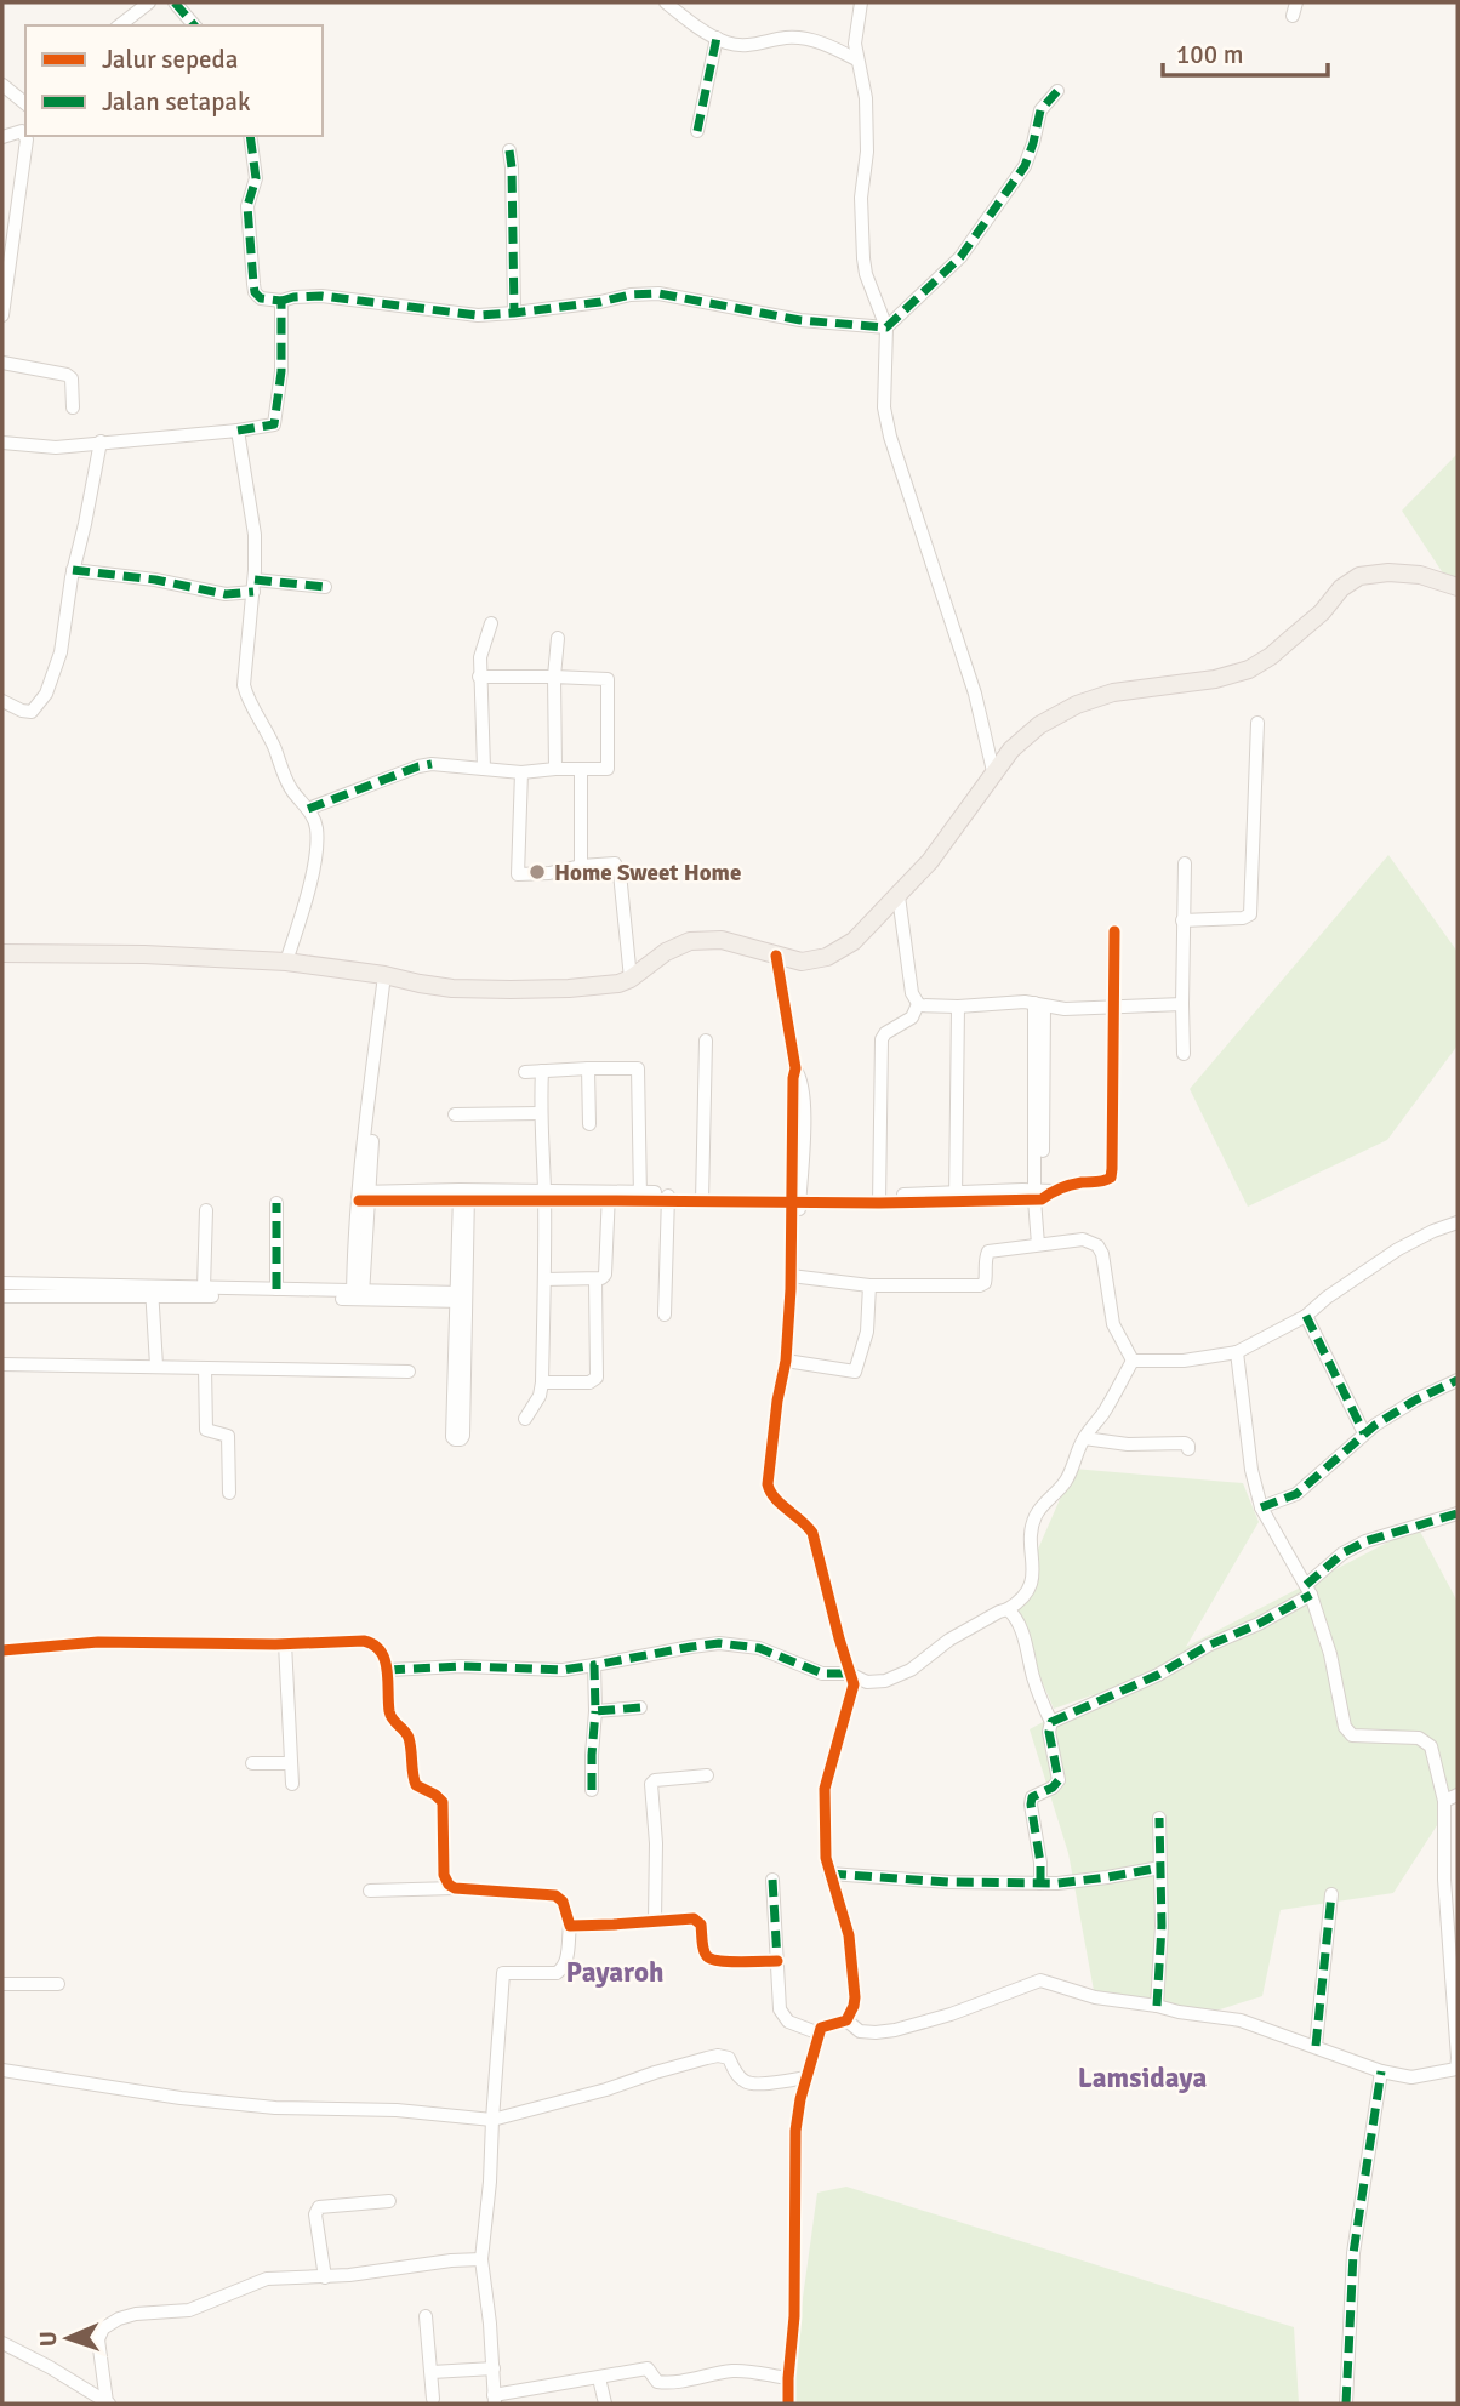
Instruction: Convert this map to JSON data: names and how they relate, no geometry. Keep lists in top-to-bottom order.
{
  "districts": ["Payaroh", "Lamsidaya"],
  "places": ["Home Sweet Home"],
  "legend": ["Jalur sepeda", "Jalan setapak"],
  "scale_bar": "100 m",
  "north": "left"
}
